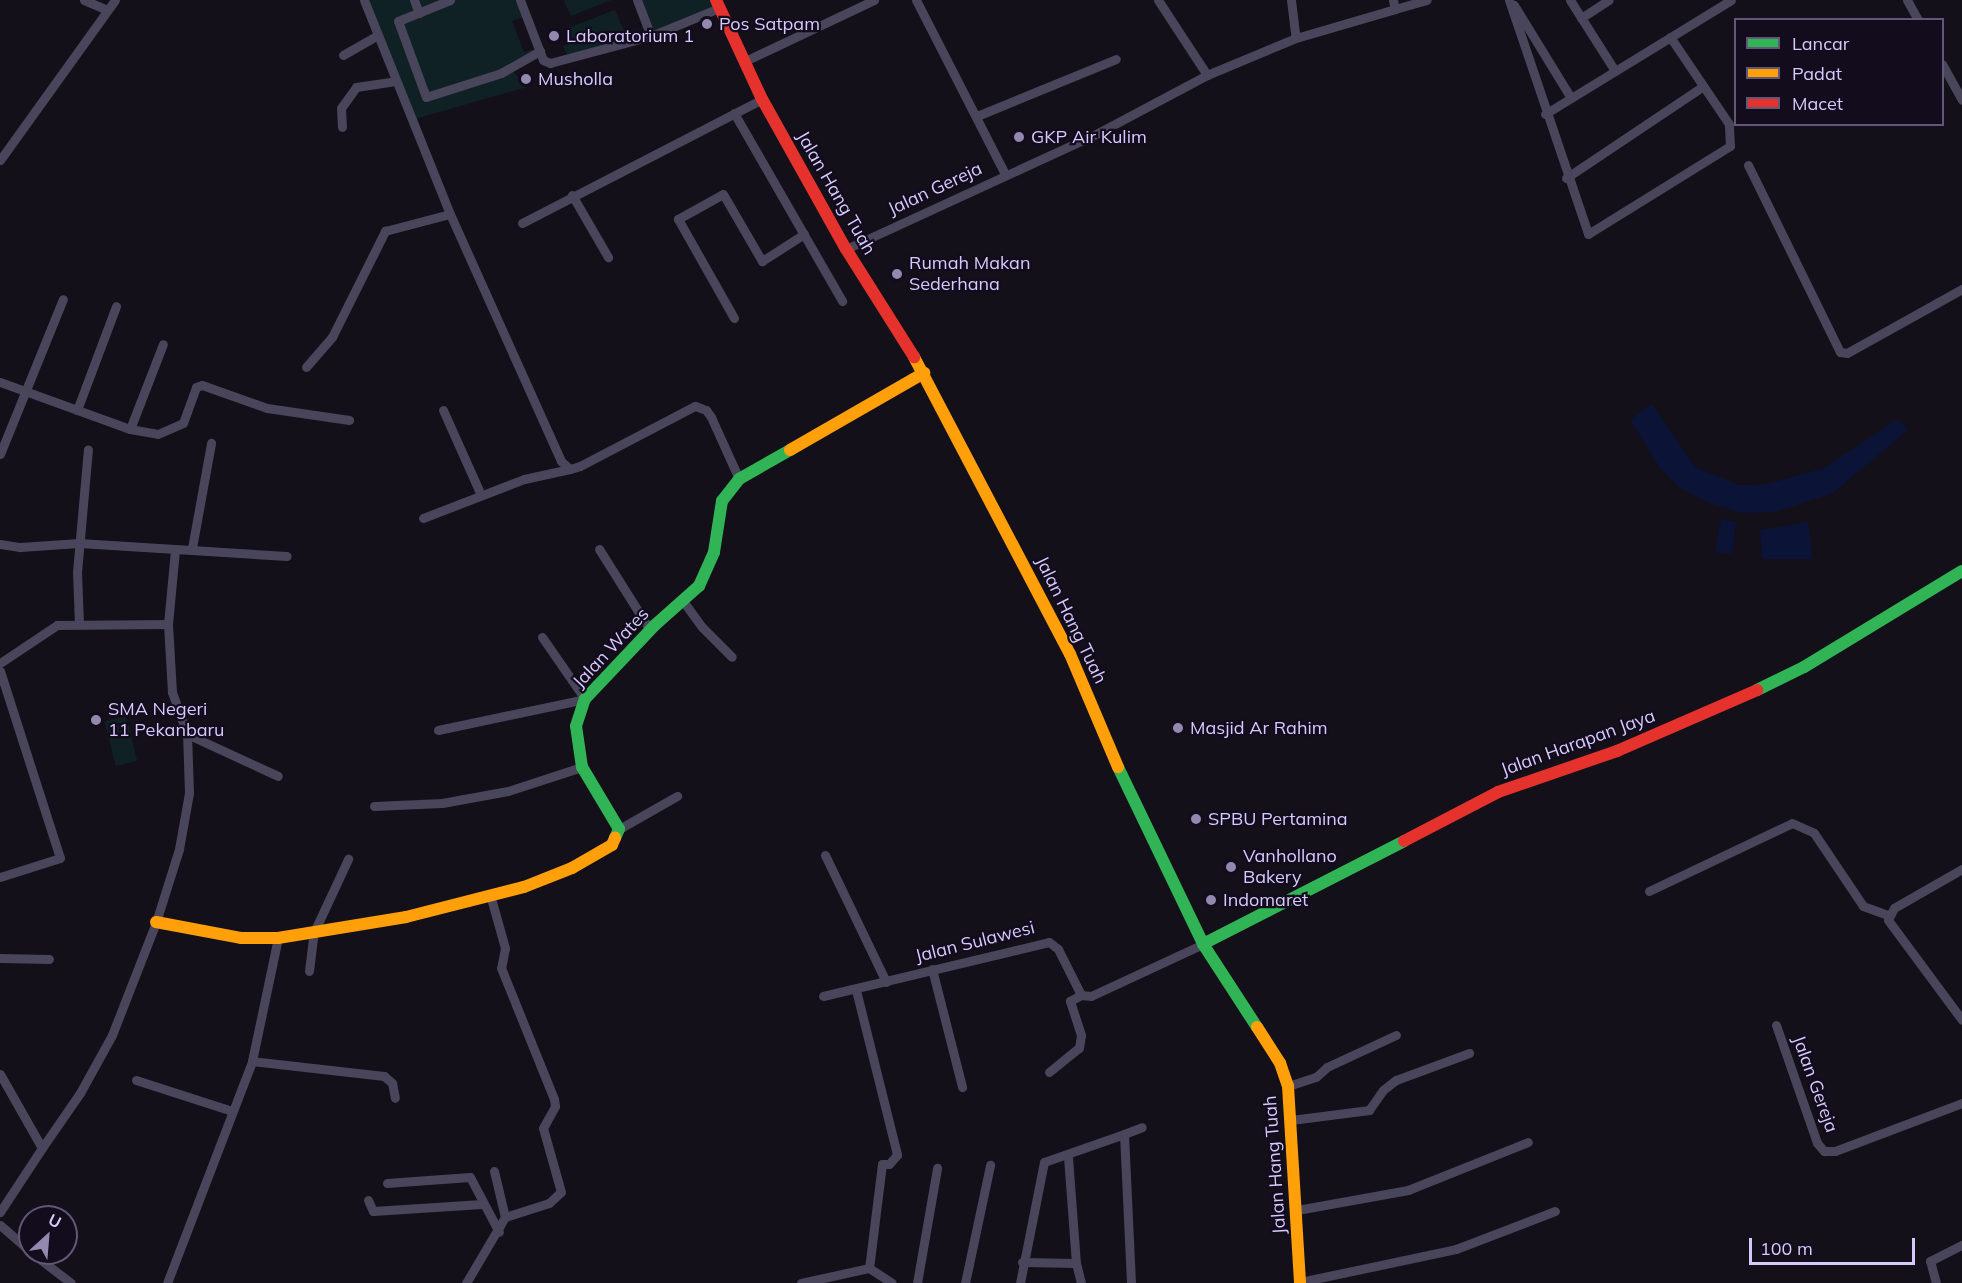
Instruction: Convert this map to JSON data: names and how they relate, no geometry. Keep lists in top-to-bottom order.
{
  "streets": {
    "street": [
      "Jalan Gereja",
      "Jalan Hang Tuah",
      "Jalan Wates",
      "Jalan Harapan Jaya",
      "Jalan Sulawesi"
    ]
  },
  "crossings": [
    ["Jalan Gereja", "Jalan Hang Tuah"],
    ["Jalan Hang Tuah", "Jalan Wates"],
    ["Jalan Hang Tuah", "Jalan Harapan Jaya"]
  ],
  "places": [
    "Pos Satpam",
    "Laboratorium 1",
    "Musholla",
    "GKP Air Kulim",
    "Rumah Makan Sederhana",
    "SMA Negeri 11 Pekanbaru",
    "Masjid Ar Rahim",
    "SPBU Pertamina",
    "Vanhollano Bakery",
    "Indomaret"
  ],
  "legend": ["Lancar", "Padat", "Macet"],
  "scale_bar": "100 m",
  "north": "top right"
}
